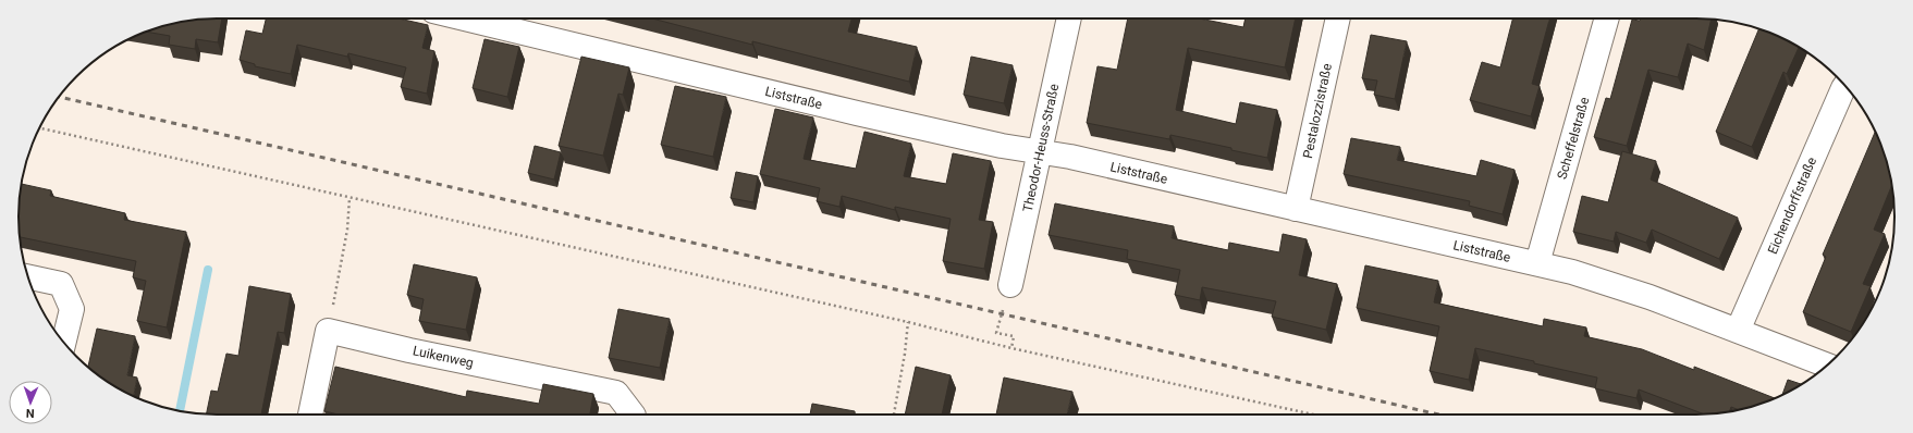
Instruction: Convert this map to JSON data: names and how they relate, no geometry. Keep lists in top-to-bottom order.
{
  "streets": {
    "street": [
      "Liststraße",
      "Pestalozzistraße",
      "Scheffelstraße",
      "Theodor-Heuss-Straße",
      "Eichendorffstraße",
      "Luikenweg"
    ]
  },
  "crossings": [
    ["Liststraße", "Pestalozzistraße"],
    ["Liststraße", "Scheffelstraße"],
    ["Liststraße", "Theodor-Heuss-Straße"],
    ["Liststraße", "Eichendorffstraße"]
  ],
  "north": "bottom"
}
